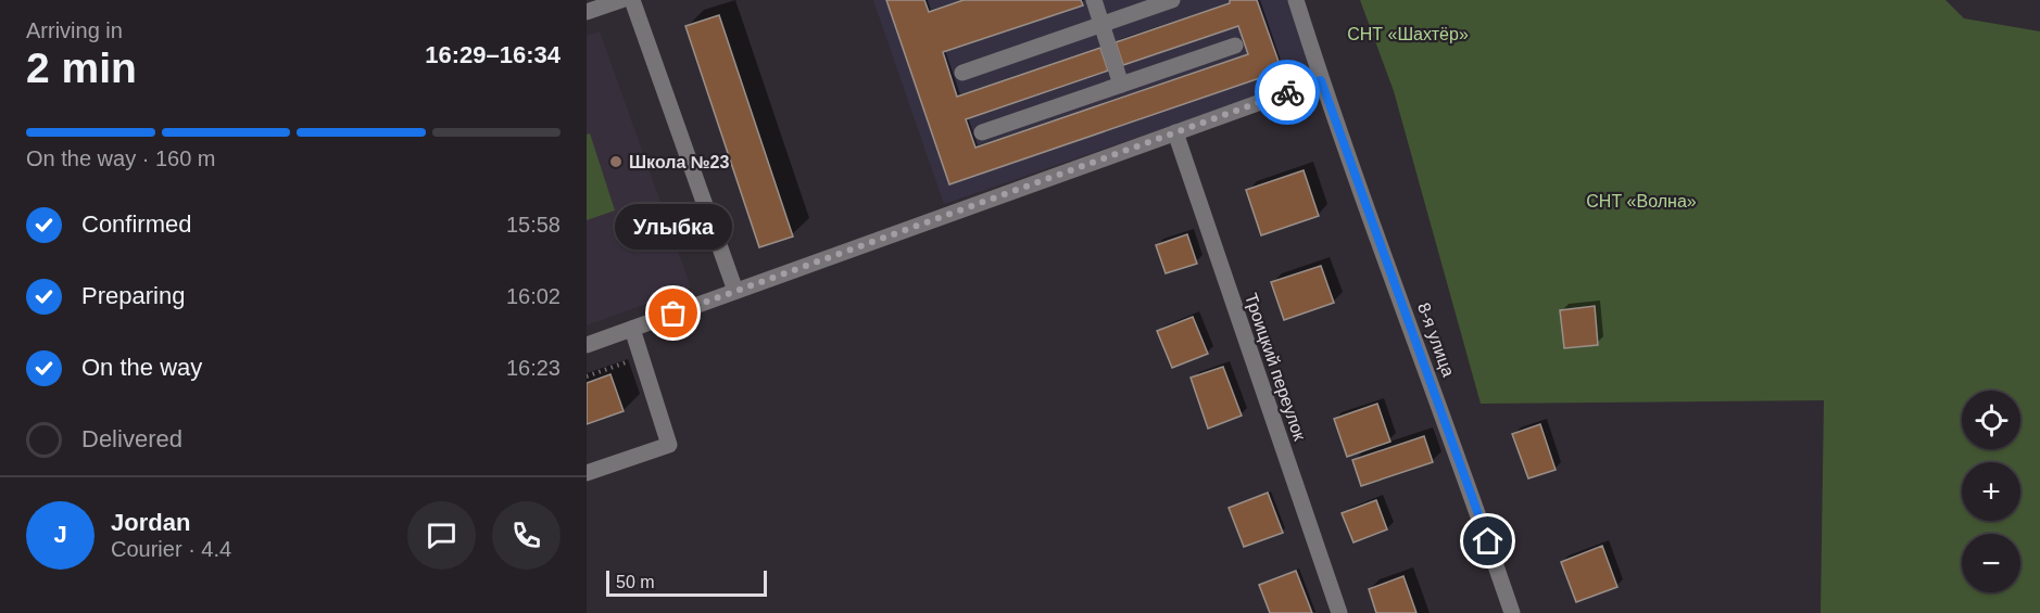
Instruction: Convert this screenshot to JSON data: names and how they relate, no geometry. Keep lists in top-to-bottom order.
{
  "streets": {
    "street": ["8-я улица", "Троицкий переулок"]
  },
  "parks": ["СНТ «Шахтёр»", "СНТ «Волна»"],
  "places": ["Школа №23", "Улыбка"],
  "scale_bar": "50 m",
  "page": {
    "heading": ["2 min", "Arriving in", "16:29–16:34"],
    "panel": ["Jordan", "Courier · 4.4"],
    "bar": "On the way · 160 m",
    "list": [
      ["Confirmed", "15:58"],
      ["Preparing", "16:02"],
      ["On the way", "16:23"],
      "Delivered"
    ],
    "bubble": "Улыбка",
    "map_buttons": ["+", "−"],
    "round": "J",
    "scale": "50 m"
  }
}
